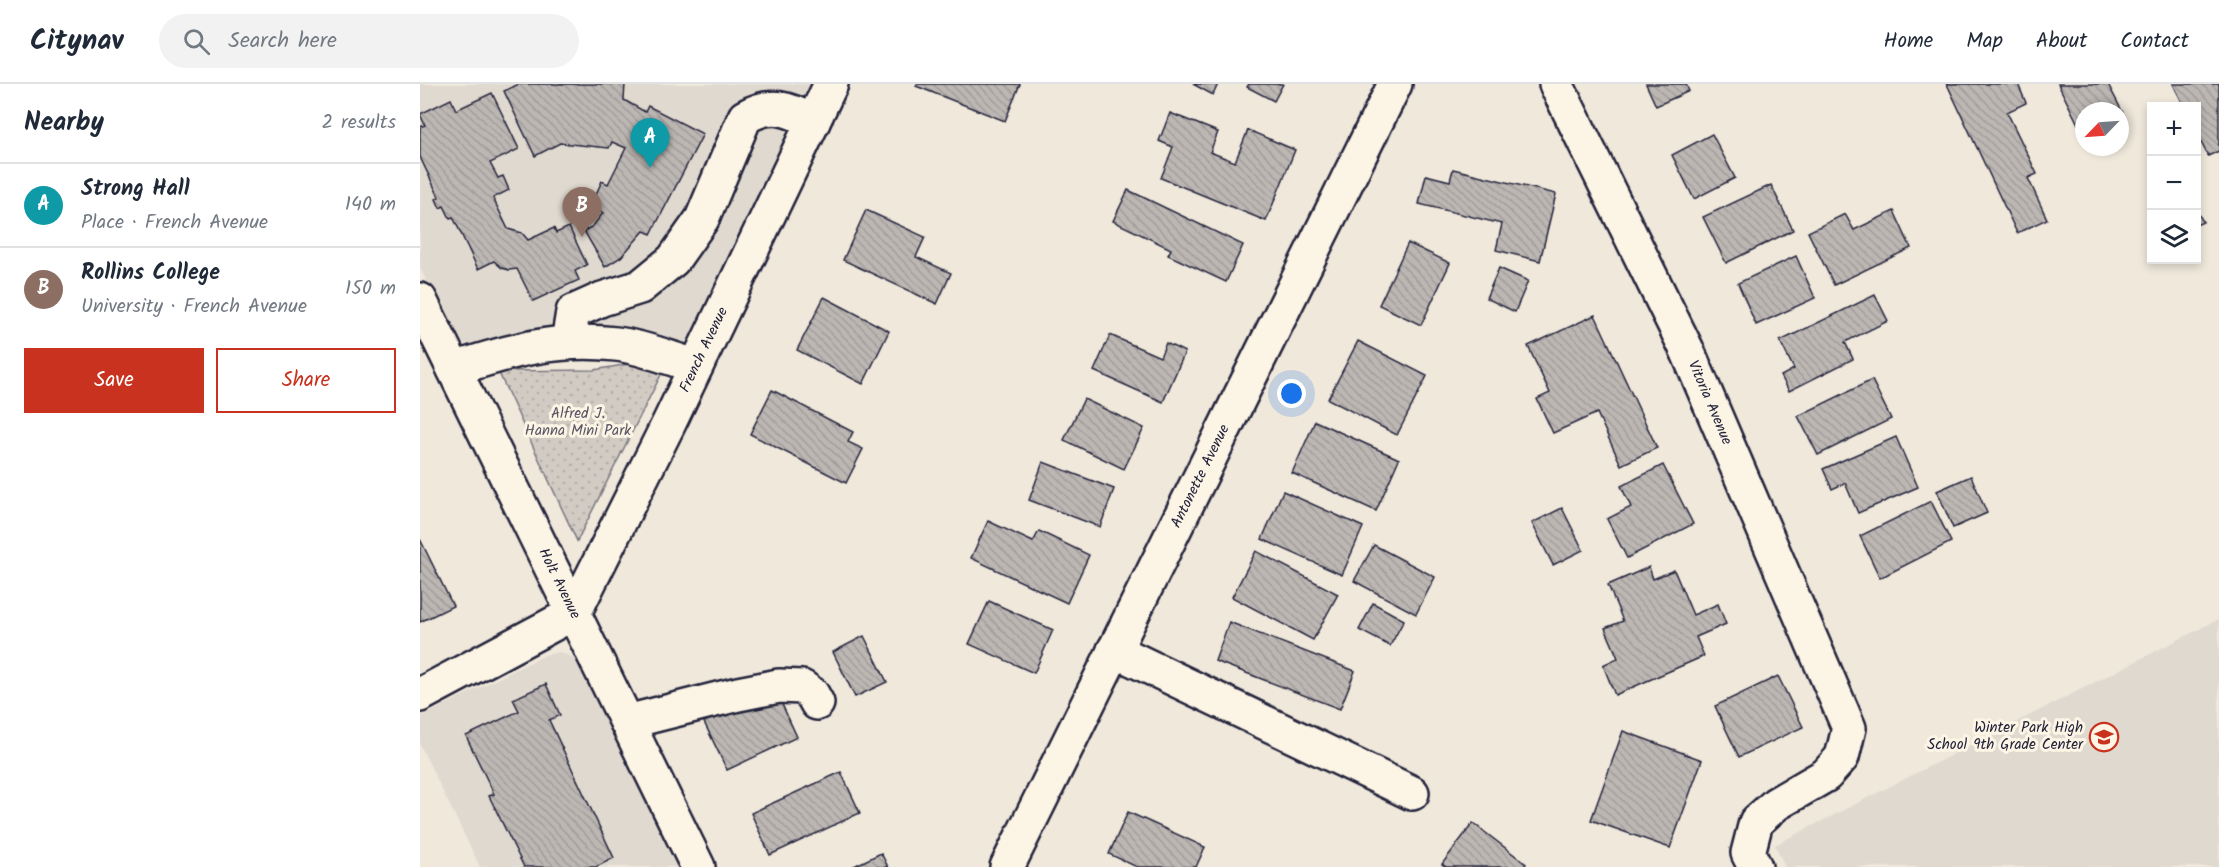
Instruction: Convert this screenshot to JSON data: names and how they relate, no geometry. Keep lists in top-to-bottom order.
{
  "streets": {
    "street": [
      "French Avenue",
      "Vitoria Avenue",
      "Antonette Avenue",
      "Holt Avenue"
    ]
  },
  "crossings": [
    ["French Avenue", "Holt Avenue"]
  ],
  "parks": ["Alfred J. Hanna Mini Park"],
  "places": {
    "school or university": ["Winter Park High School 9th Grade Center"]
  },
  "north": "bottom left",
  "page": {
    "header": "Citynav",
    "search": "Search here",
    "nav": [
      "Home",
      "Map",
      "About",
      "Contact"
    ],
    "heading": ["Nearby", "2 results"],
    "map_buttons": ["+", "−"],
    "pins": ["A", "B"],
    "list": [
      {
        "mark": "A",
        "name": "Strong Hall",
        "note": "Place · French Avenue",
        "value": "140 m"
      },
      {
        "mark": "B",
        "name": "Rollins College",
        "note": "University · French Avenue",
        "value": "150 m"
      }
    ],
    "buttons": ["Save", "Share"]
  }
}
